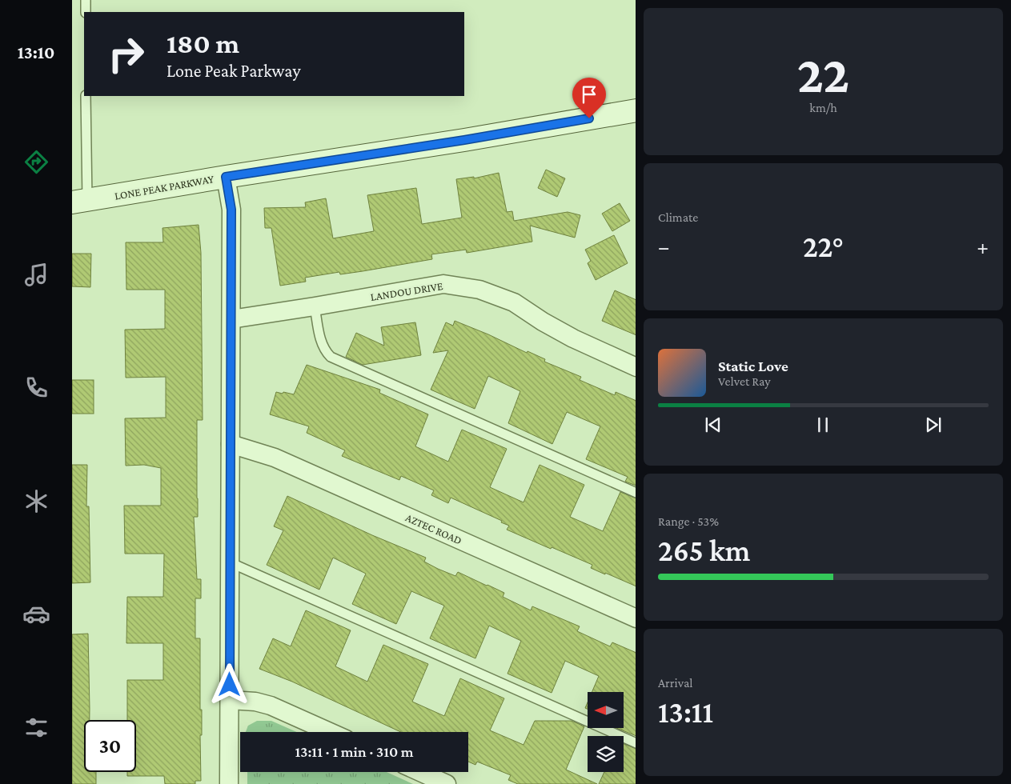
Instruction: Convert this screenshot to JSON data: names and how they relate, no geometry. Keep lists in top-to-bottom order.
{
  "streets": {
    "main road": ["LONE PEAK PARKWAY"],
    "street": ["LANDOU DRIVE", "AZTEC ROAD"]
  },
  "north": "left",
  "page": {
    "tabs": "13:10",
    "tile": [
      ["22", "km/h"],
      "Climate",
      ["Range · 53%", "265 km"],
      ["Arrival", "13:11"]
    ],
    "turn": ["180 m", "Lone Peak Parkway"],
    "heat": ["−", "22°", "+"],
    "song": ["Static Love", "Velvet Ray"],
    "limit": "30",
    "trip": "13:11 · 1 min · 310 m"
  }
}
